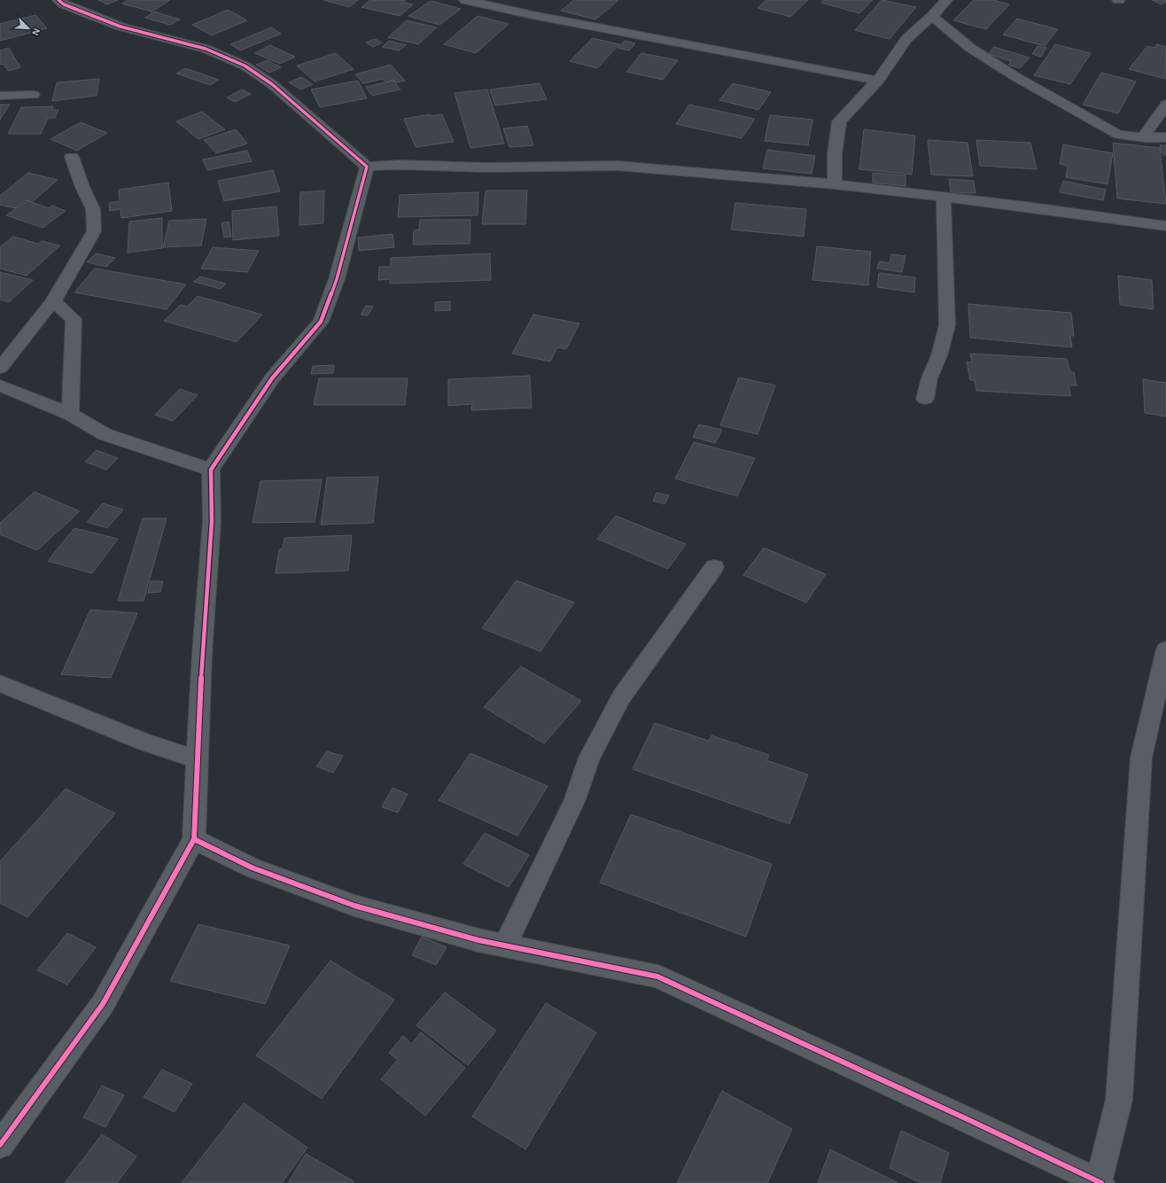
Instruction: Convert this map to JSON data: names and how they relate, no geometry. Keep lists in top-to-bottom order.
{
  "north": "bottom right"
}
